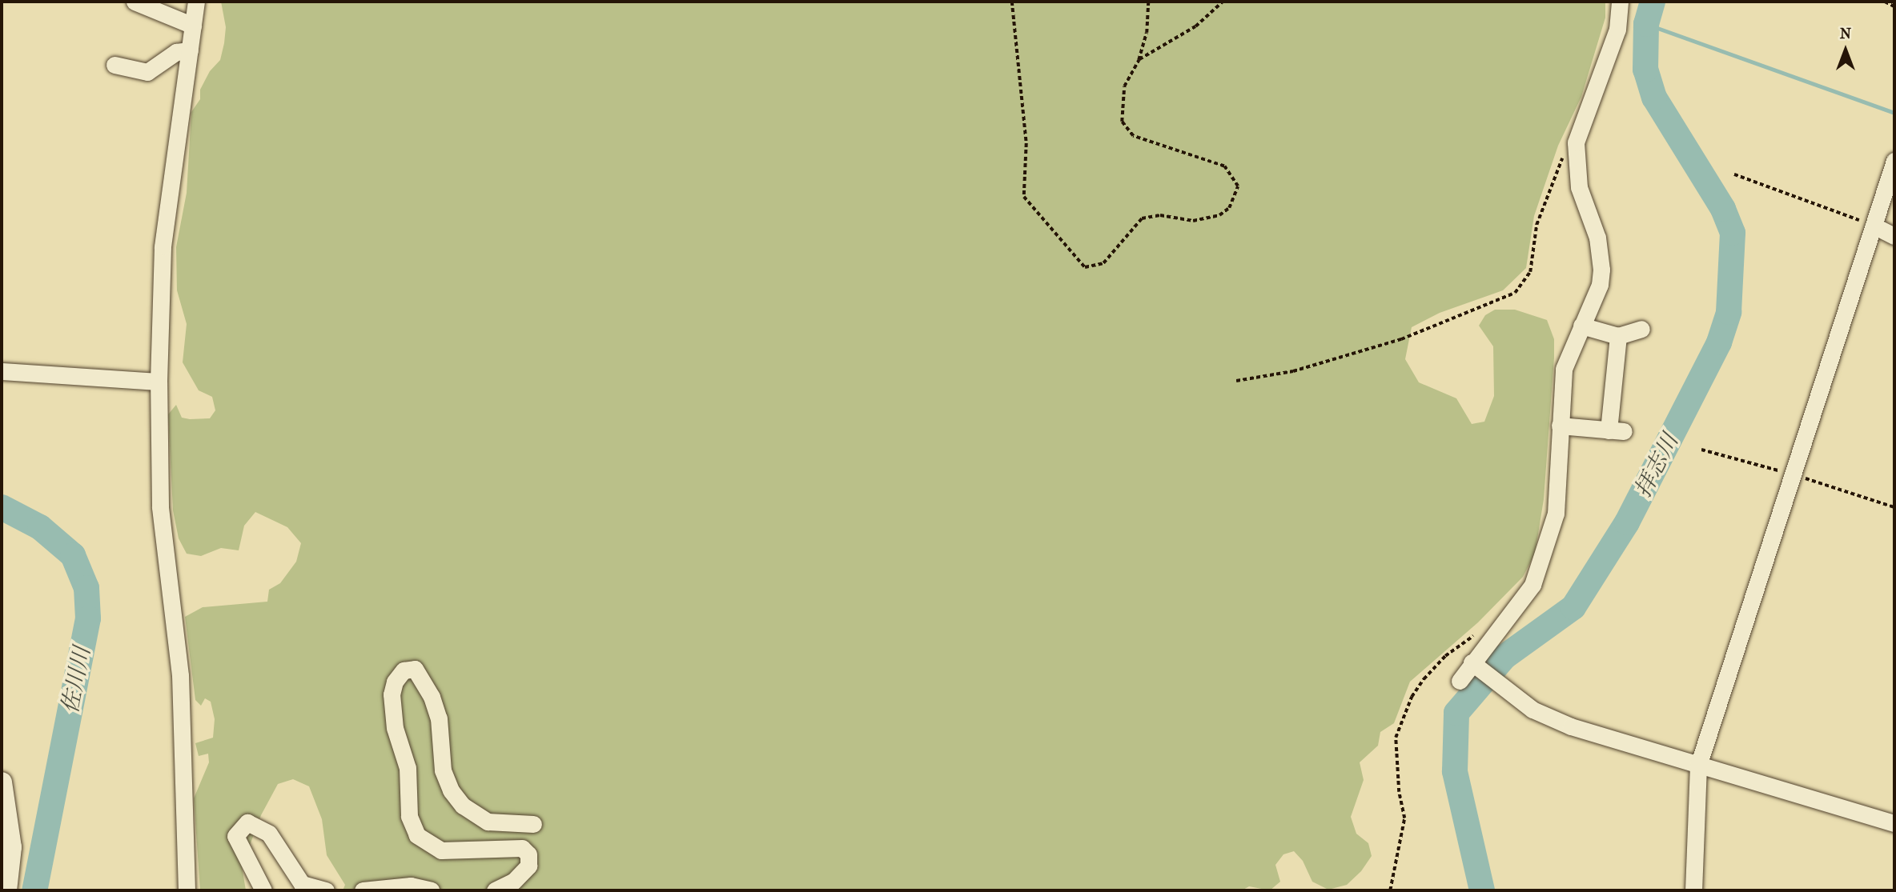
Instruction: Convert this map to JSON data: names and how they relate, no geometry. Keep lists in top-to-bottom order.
{
  "water": ["拝志川", "佐川川"],
  "north": "top"
}
